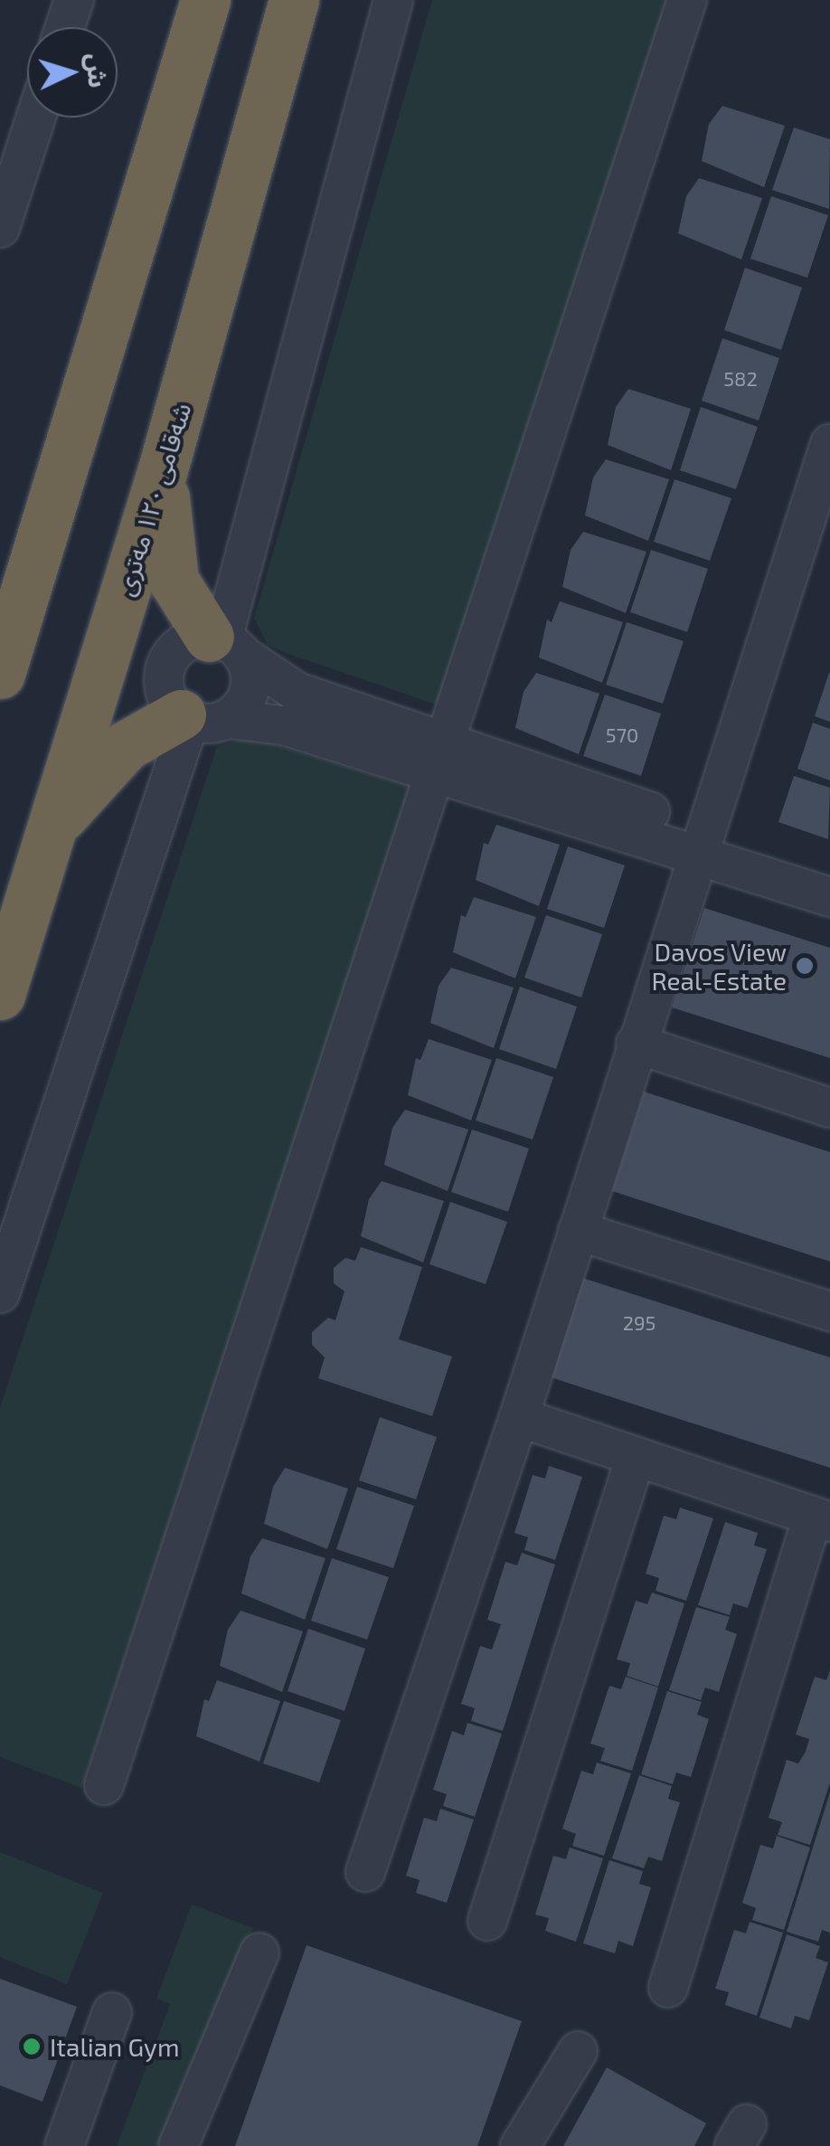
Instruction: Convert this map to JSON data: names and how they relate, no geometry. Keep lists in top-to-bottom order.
{
  "streets": {
    "highway": ["شەقامی ١٢٠ مەتری"]
  },
  "places": ["Davos View Real-Estate", "Italian Gym"],
  "house_numbers": ["582", "570", "295"],
  "north": "right"
}
